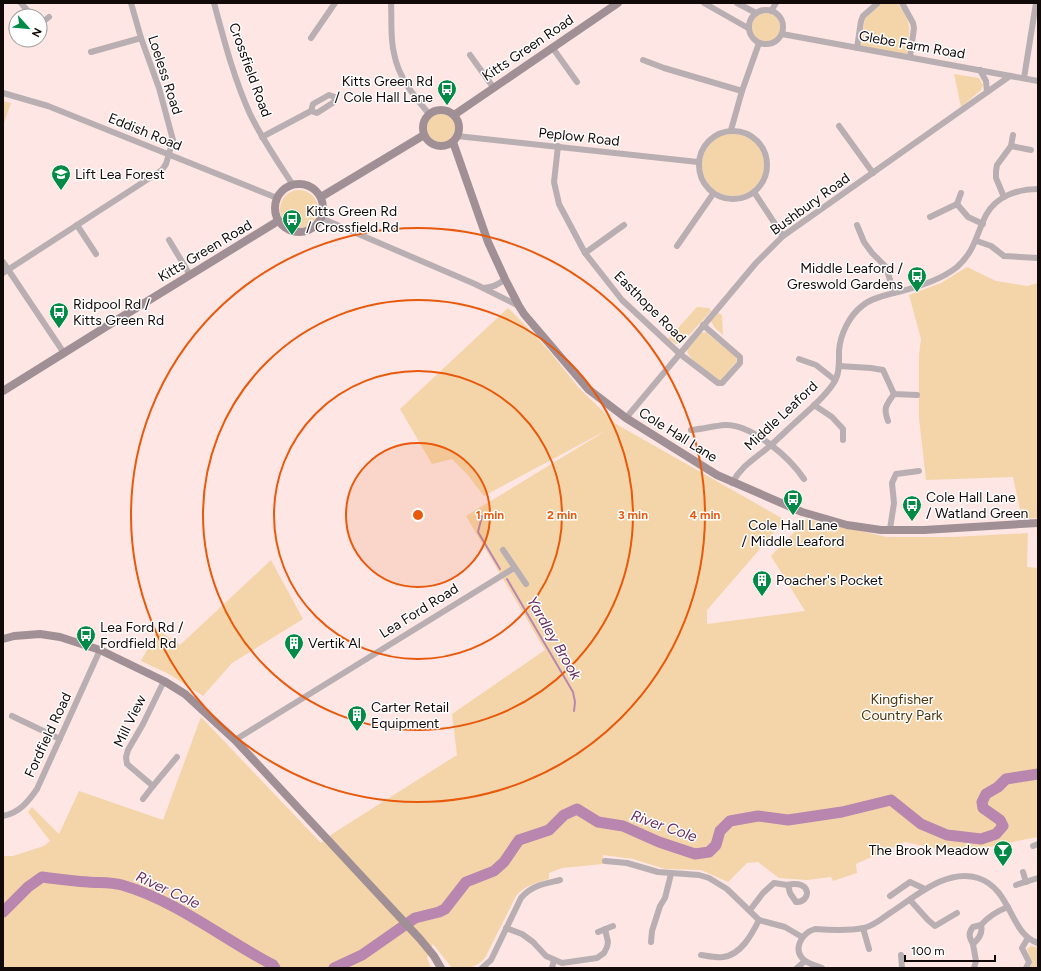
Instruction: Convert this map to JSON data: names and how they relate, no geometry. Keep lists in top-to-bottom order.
{
  "streets": {
    "street": [
      "Glebe Farm Road",
      "Kitts Green Road",
      "Crossfield Road",
      "Loeless Road",
      "Eddish Road",
      "Peplow Road",
      "Bushbury Road",
      "Easthope Road",
      "Middle Leaford",
      "Cole Hall Lane",
      "Lea Ford Road",
      "Mill View",
      "Fordfield Road"
    ]
  },
  "crossings": [
    ["Glebe Farm Road", "Bushbury Road"],
    ["Kitts Green Road", "Crossfield Road"],
    ["Kitts Green Road", "Eddish Road"],
    ["Kitts Green Road", "Peplow Road"],
    ["Kitts Green Road", "Cole Hall Lane"],
    ["Crossfield Road", "Eddish Road"],
    ["Loeless Road", "Eddish Road"],
    ["Peplow Road", "Easthope Road"],
    ["Peplow Road", "Cole Hall Lane"],
    ["Bushbury Road", "Easthope Road"],
    ["Bushbury Road", "Cole Hall Lane"],
    ["Middle Leaford", "Cole Hall Lane"]
  ],
  "water": ["Yardley Brook", "River Cole"],
  "parks": ["Kingfisher Country Park"],
  "places": {
    "bus stop": [
      "Kitts Green Rd / Cole Hall Lane",
      "Kitts Green Rd / Crossfield Rd",
      "Middle Leaford / Greswold Gardens",
      "Ridpool Rd / Kitts Green Rd",
      "Cole Hall Lane / Middle Leaford",
      "Cole Hall Lane / Watland Green",
      "Lea Ford Rd / Fordfield Rd"
    ],
    "school or university": ["Lift Lea Forest"],
    "building": ["Poacher's Pocket", "Vertik Al", "Carter Retail Equipment"],
    "bar": ["The Brook Meadow"]
  },
  "scale_bar": "100 m",
  "north": "bottom right",
  "rings": [
    "1 min",
    "2 min",
    "3 min",
    "4 min"
  ]
}
